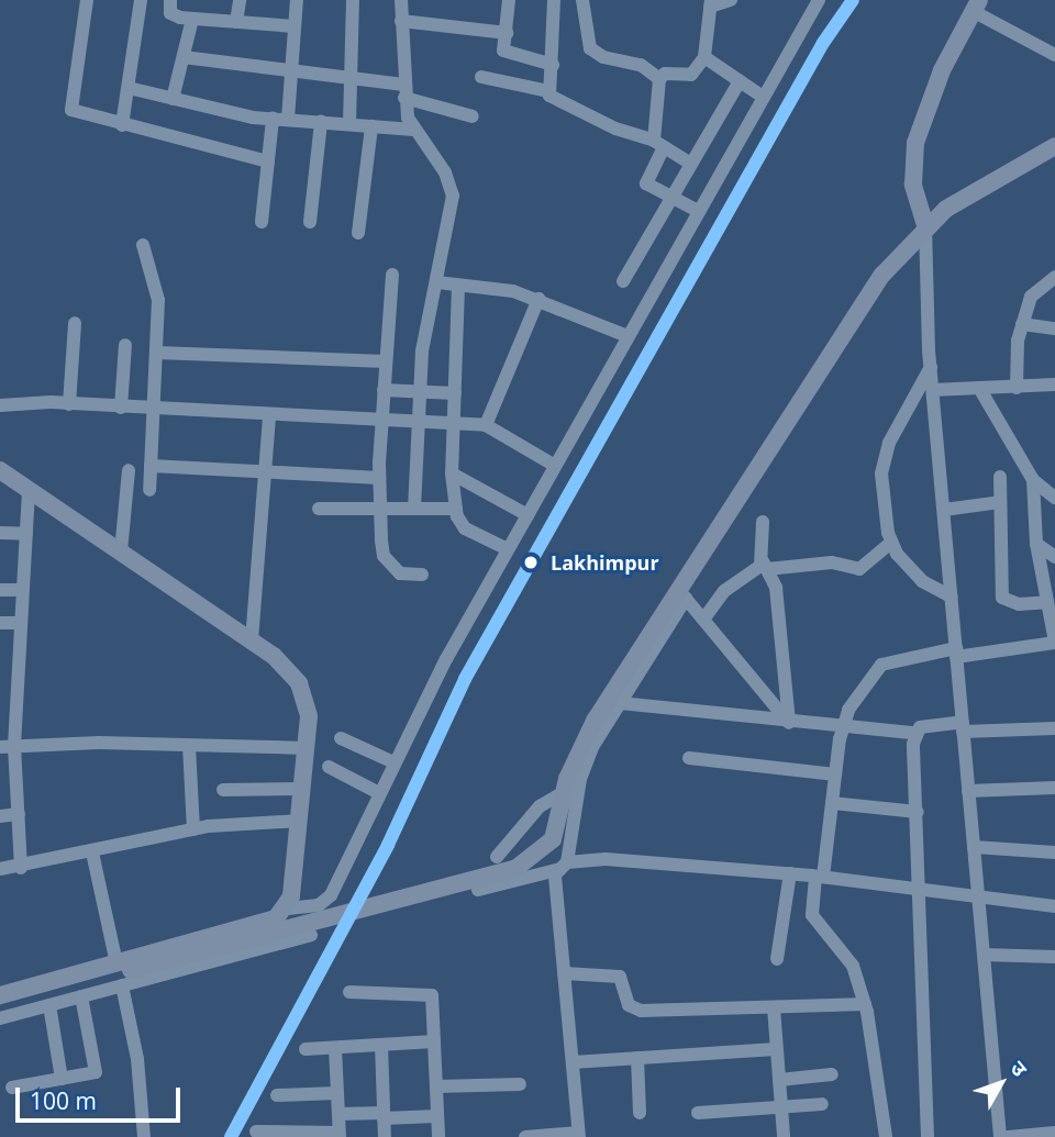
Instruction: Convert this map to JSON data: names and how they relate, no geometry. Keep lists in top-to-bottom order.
{
  "places": ["Lakhimpur"],
  "scale_bar": "100 m",
  "north": "top right"
}
